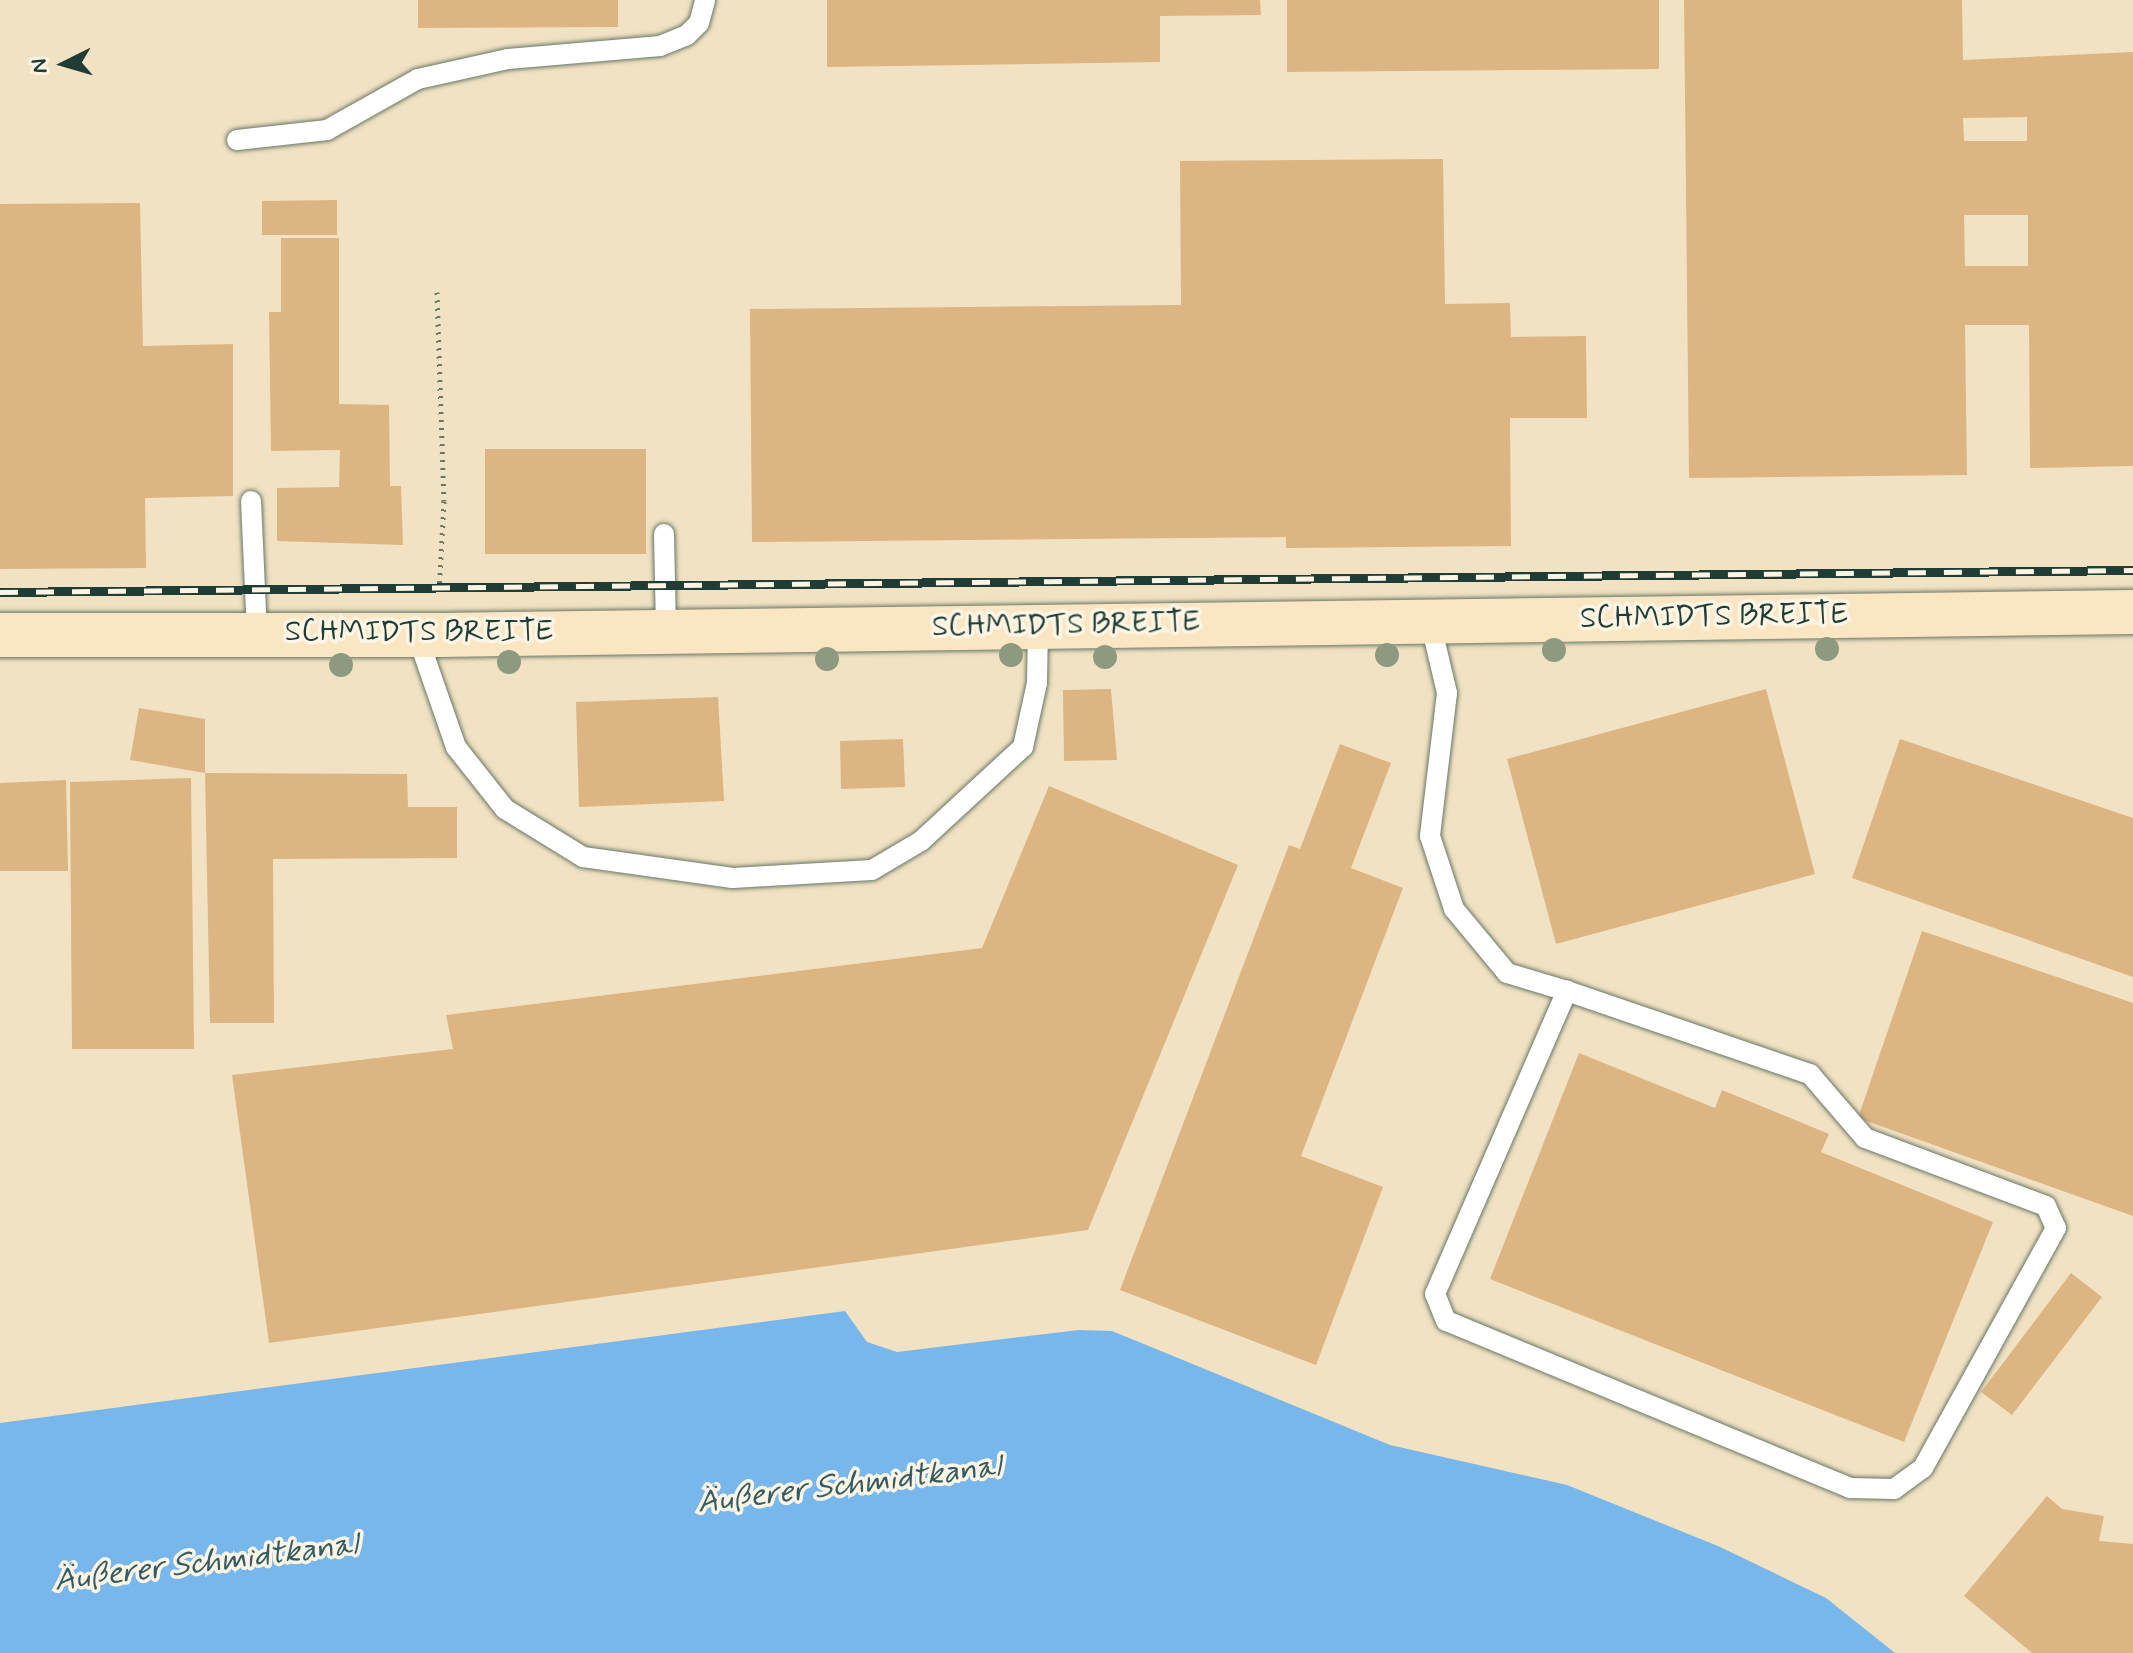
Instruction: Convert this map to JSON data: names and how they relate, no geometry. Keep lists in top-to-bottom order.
{
  "streets": {
    "main road": ["SCHMIDTS BREITE"]
  },
  "water": ["Äußerer Schmidtkanal"],
  "north": "left"
}
